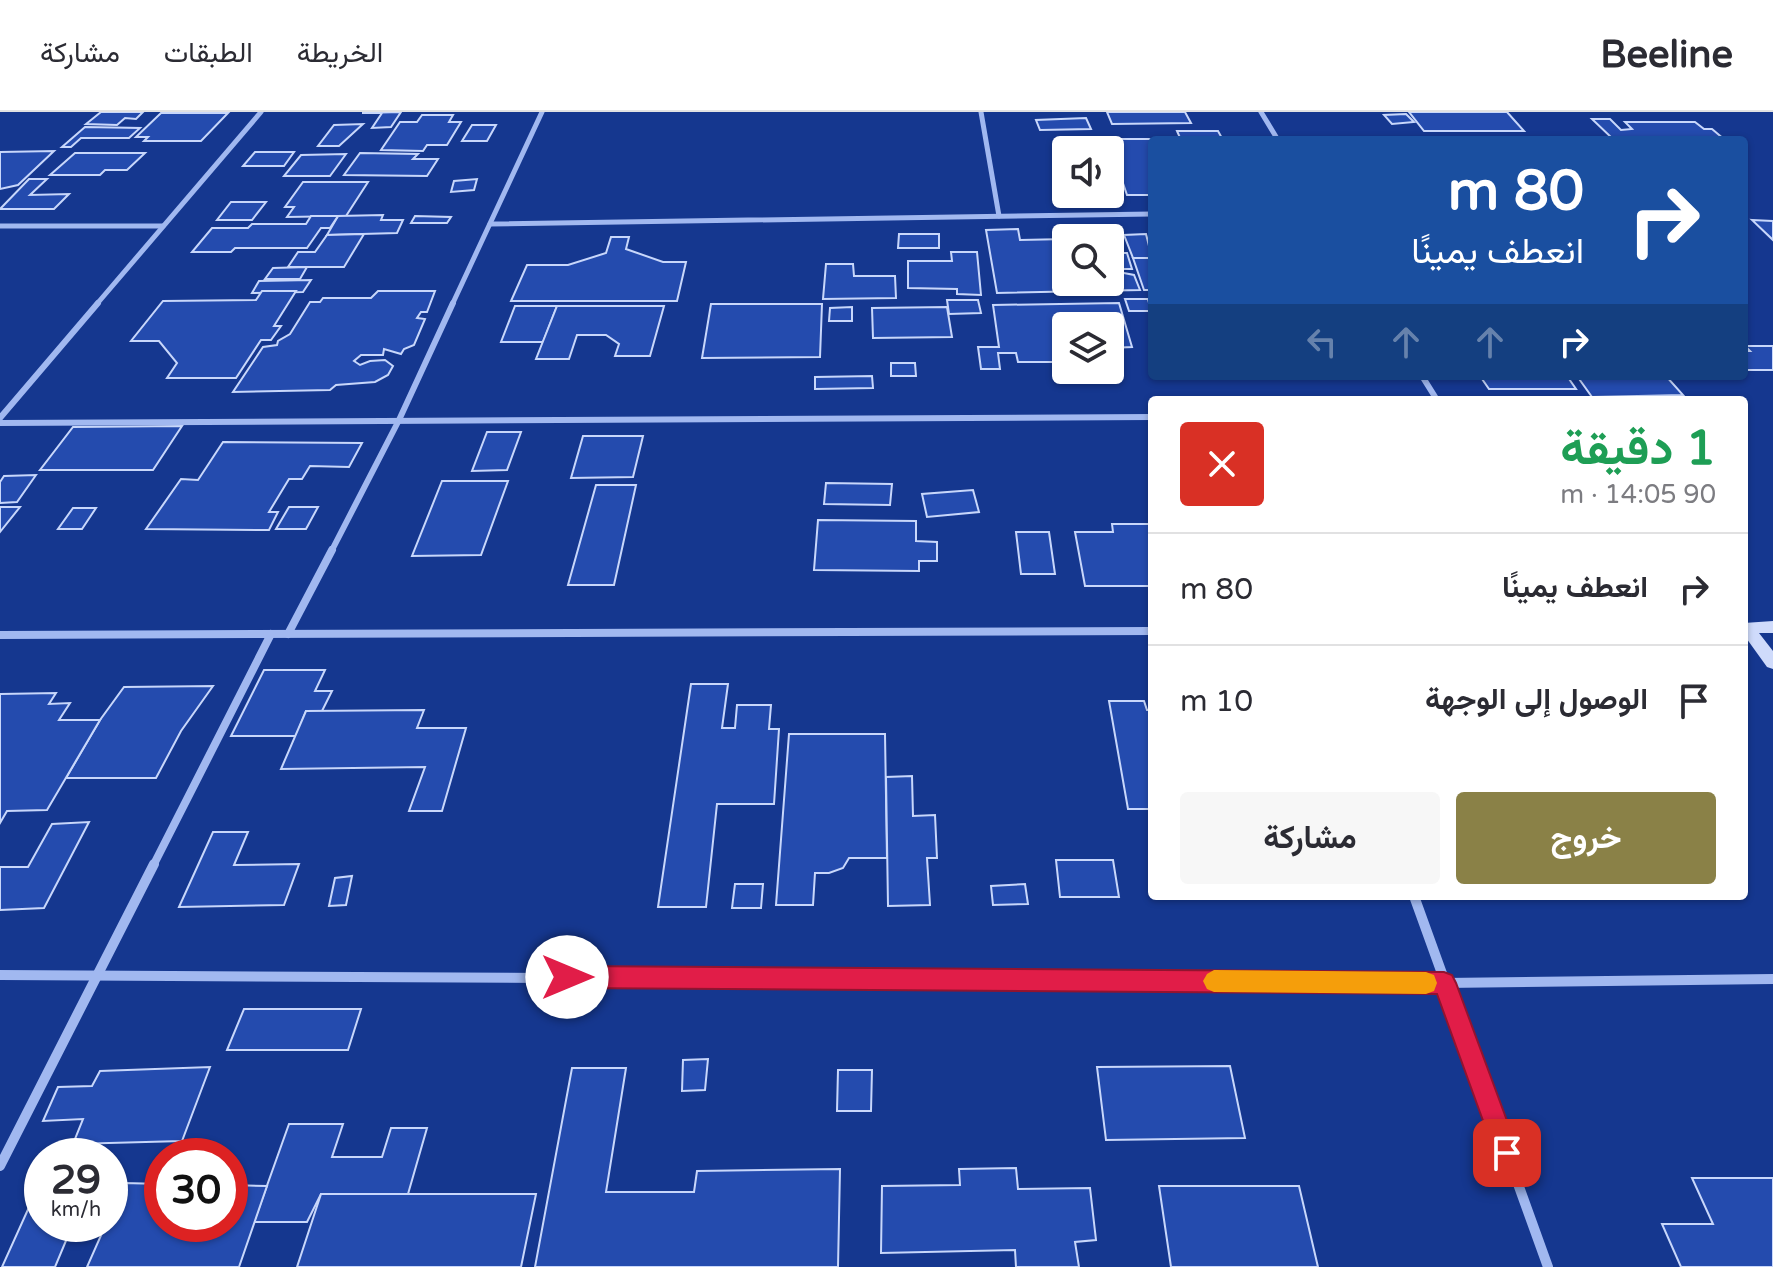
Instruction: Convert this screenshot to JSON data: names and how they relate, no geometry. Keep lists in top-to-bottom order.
{
  "page": {
    "header": "Beeline",
    "nav": ["الخريطة", "الطبقات", "مشاركة"],
    "turn": ["80 m", "انعطف يمينًا"],
    "heading": ["1 دقيقة", "90 m · 14:05"],
    "list": [
      {
        "name": "انعطف يمينًا",
        "value": "80 m"
      },
      {
        "name": "الوصول إلى الوجهة",
        "value": "10 m"
      }
    ],
    "buttons": ["خروج", "مشاركة"],
    "speed": "29 km/h",
    "limit": "30"
  }
}
